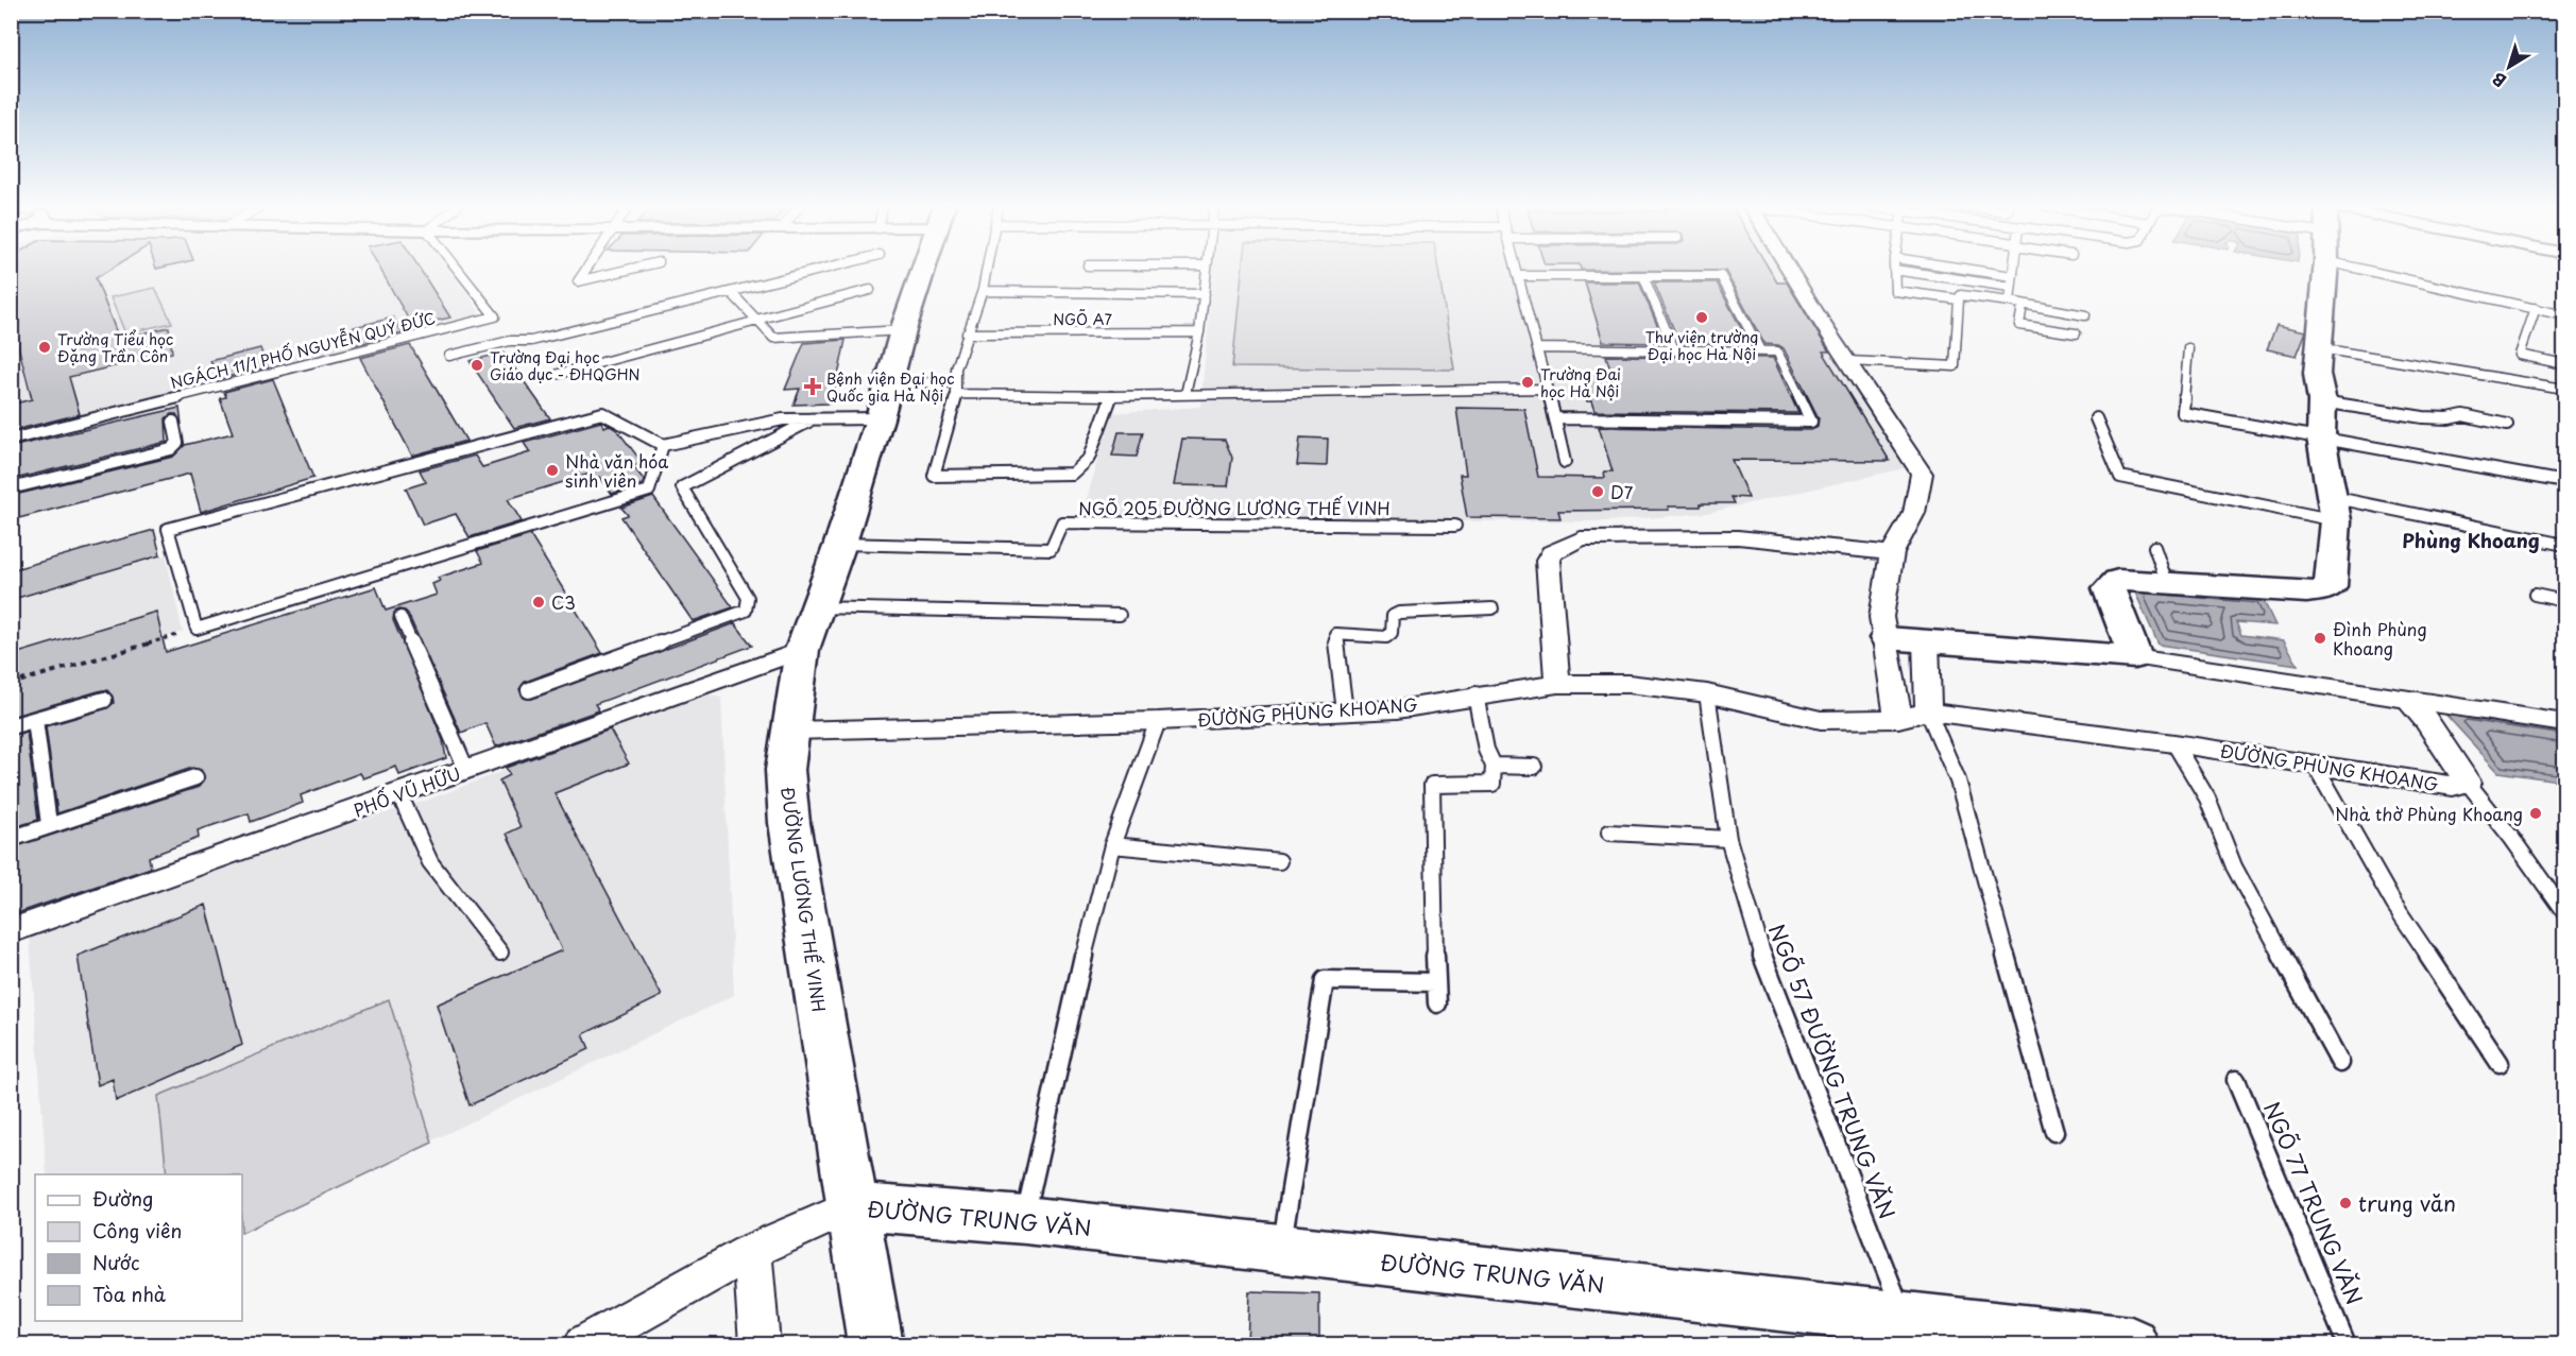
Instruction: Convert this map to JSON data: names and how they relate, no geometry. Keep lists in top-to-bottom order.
{
  "streets": {
    "street": [
      "ĐƯỜNG PHÙNG KHOANG",
      "PHỐ VŨ HỮU",
      "ĐƯỜNG LƯƠNG THẾ VINH",
      "ĐƯỜNG TRUNG VĂN"
    ],
    "lane": [
      "NGÕ A7",
      "NGÁCH 11/1 PHỐ NGUYỄN QUÝ ĐỨC",
      "NGÕ 205 ĐƯỜNG LƯƠNG THẾ VINH",
      "NGÕ 57 ĐƯỜNG TRUNG VĂN",
      "NGÕ 77 TRUNG VĂN"
    ]
  },
  "crossings": [
    ["NGÕ 205 ĐƯỜNG LƯƠNG THẾ VINH", "ĐƯỜNG LƯƠNG THẾ VINH"],
    ["ĐƯỜNG PHÙNG KHOANG", "ĐƯỜNG LƯƠNG THẾ VINH"],
    ["ĐƯỜNG PHÙNG KHOANG", "NGÕ 57 ĐƯỜNG TRUNG VĂN"],
    ["PHỐ VŨ HỮU", "ĐƯỜNG LƯƠNG THẾ VINH"],
    ["ĐƯỜNG LƯƠNG THẾ VINH", "ĐƯỜNG TRUNG VĂN"],
    ["NGÕ 57 ĐƯỜNG TRUNG VĂN", "ĐƯỜNG TRUNG VĂN"]
  ],
  "districts": ["Phùng Khoang"],
  "places": {
    "other": [
      "Thư viện trường Đại học Hà Nội",
      "Trường Tiểu học Đặng Trần Côn",
      "Trường Đại học Giáo dục - ĐHQGHN",
      "Trường Đại học Hà Nội",
      "Nhà văn hóa sinh viên",
      "D7",
      "C3",
      "Đình Phùng Khoang",
      "Nhà thờ Phùng Khoang",
      "trung văn"
    ],
    "health": ["Bệnh viện Đại học Quốc gia Hà Nội"]
  },
  "legend": [
    "Đường",
    "Công viên",
    "Nước",
    "Tòa nhà"
  ],
  "north": "bottom left"
}
